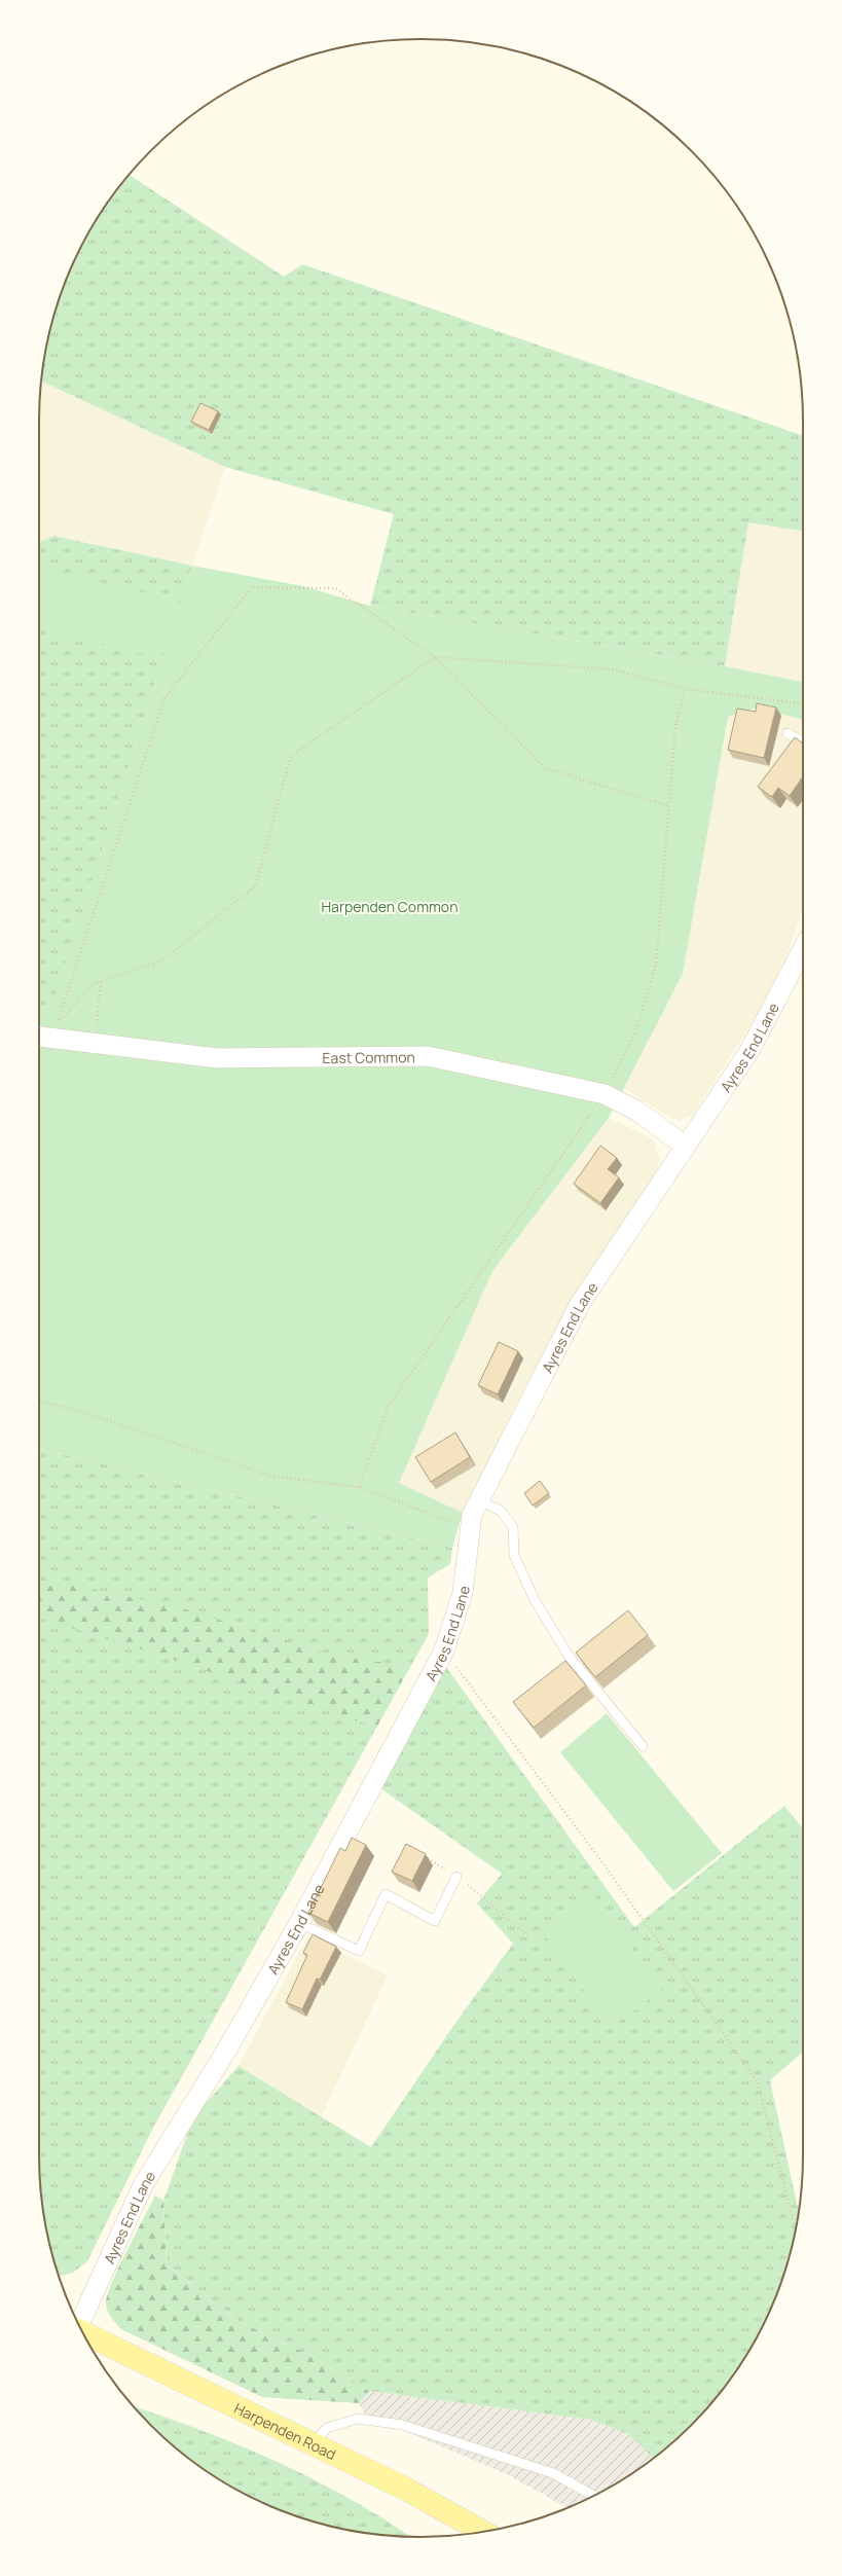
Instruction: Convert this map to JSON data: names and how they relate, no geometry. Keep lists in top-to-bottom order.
{
  "streets": {
    "main road": ["Harpenden Road"],
    "street": ["Ayres End Lane", "East Common"]
  },
  "crossings": [
    ["Ayres End Lane", "East Common"]
  ],
  "parks": ["Harpenden Common"]
}
